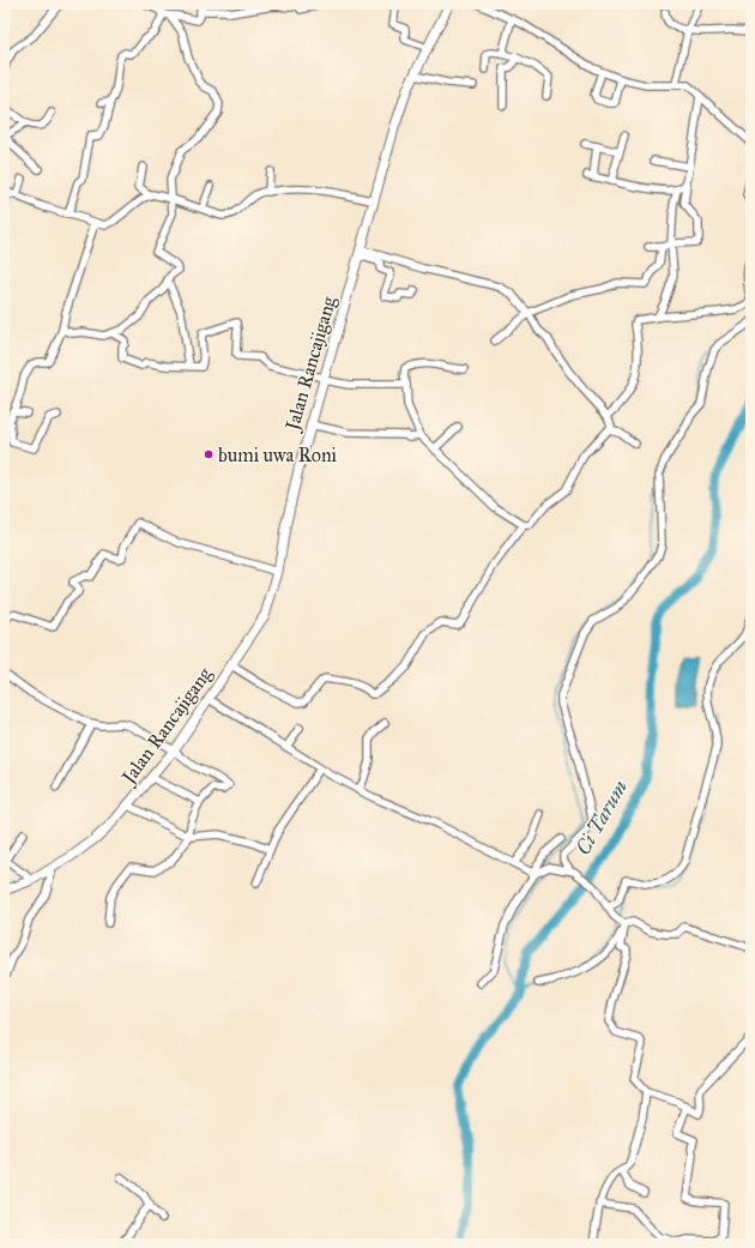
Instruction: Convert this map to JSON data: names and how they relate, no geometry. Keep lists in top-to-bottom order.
{
  "streets": {
    "main road": ["Jalan Rancajigang"]
  },
  "water": ["Ci Tarum"],
  "places": ["bumi uwa Roni"]
}
